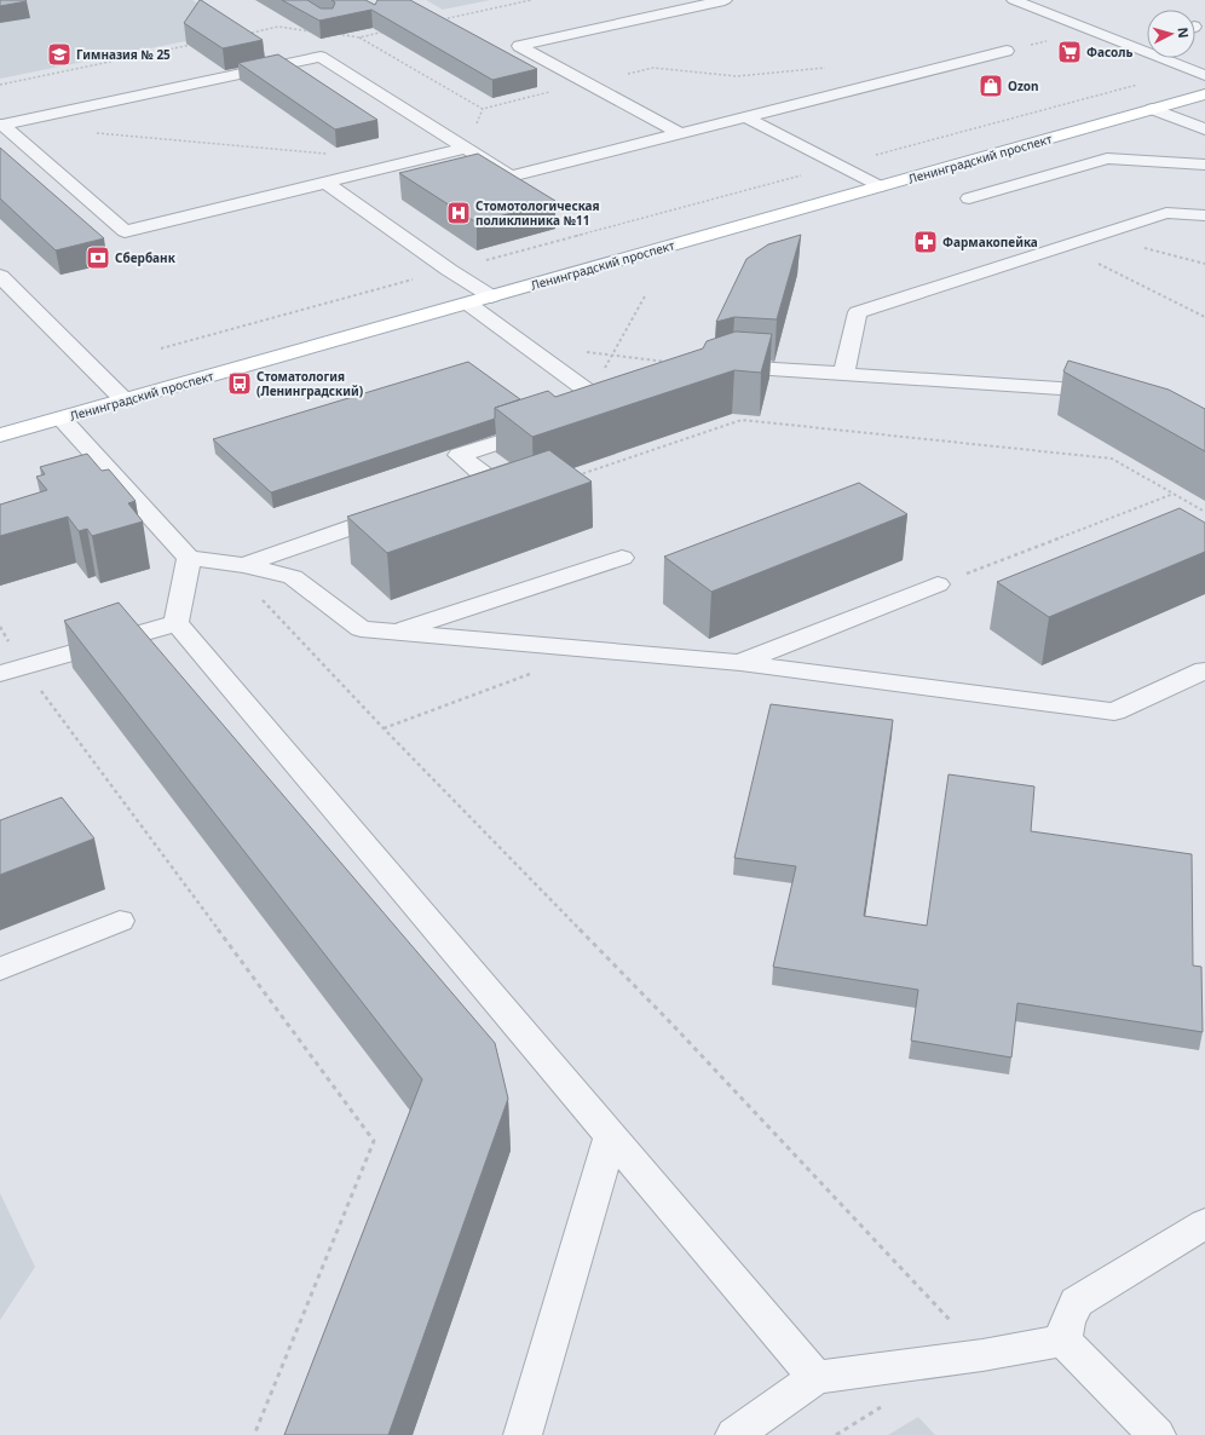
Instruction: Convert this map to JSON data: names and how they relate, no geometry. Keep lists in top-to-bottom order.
{
  "streets": {
    "main road": ["Ленинградский проспект"]
  },
  "places": {
    "supermarket": ["Фасоль"],
    "school or university": ["Гимназия № 25"],
    "shop": ["Ozon"],
    "hospital": ["Стомотологическая поликлиника №11"],
    "pharmacy": ["Фармакопейка"],
    "bank": ["Сбербанк"],
    "bus stop": ["Стоматология (Ленинградский)"]
  },
  "north": "right"
}
